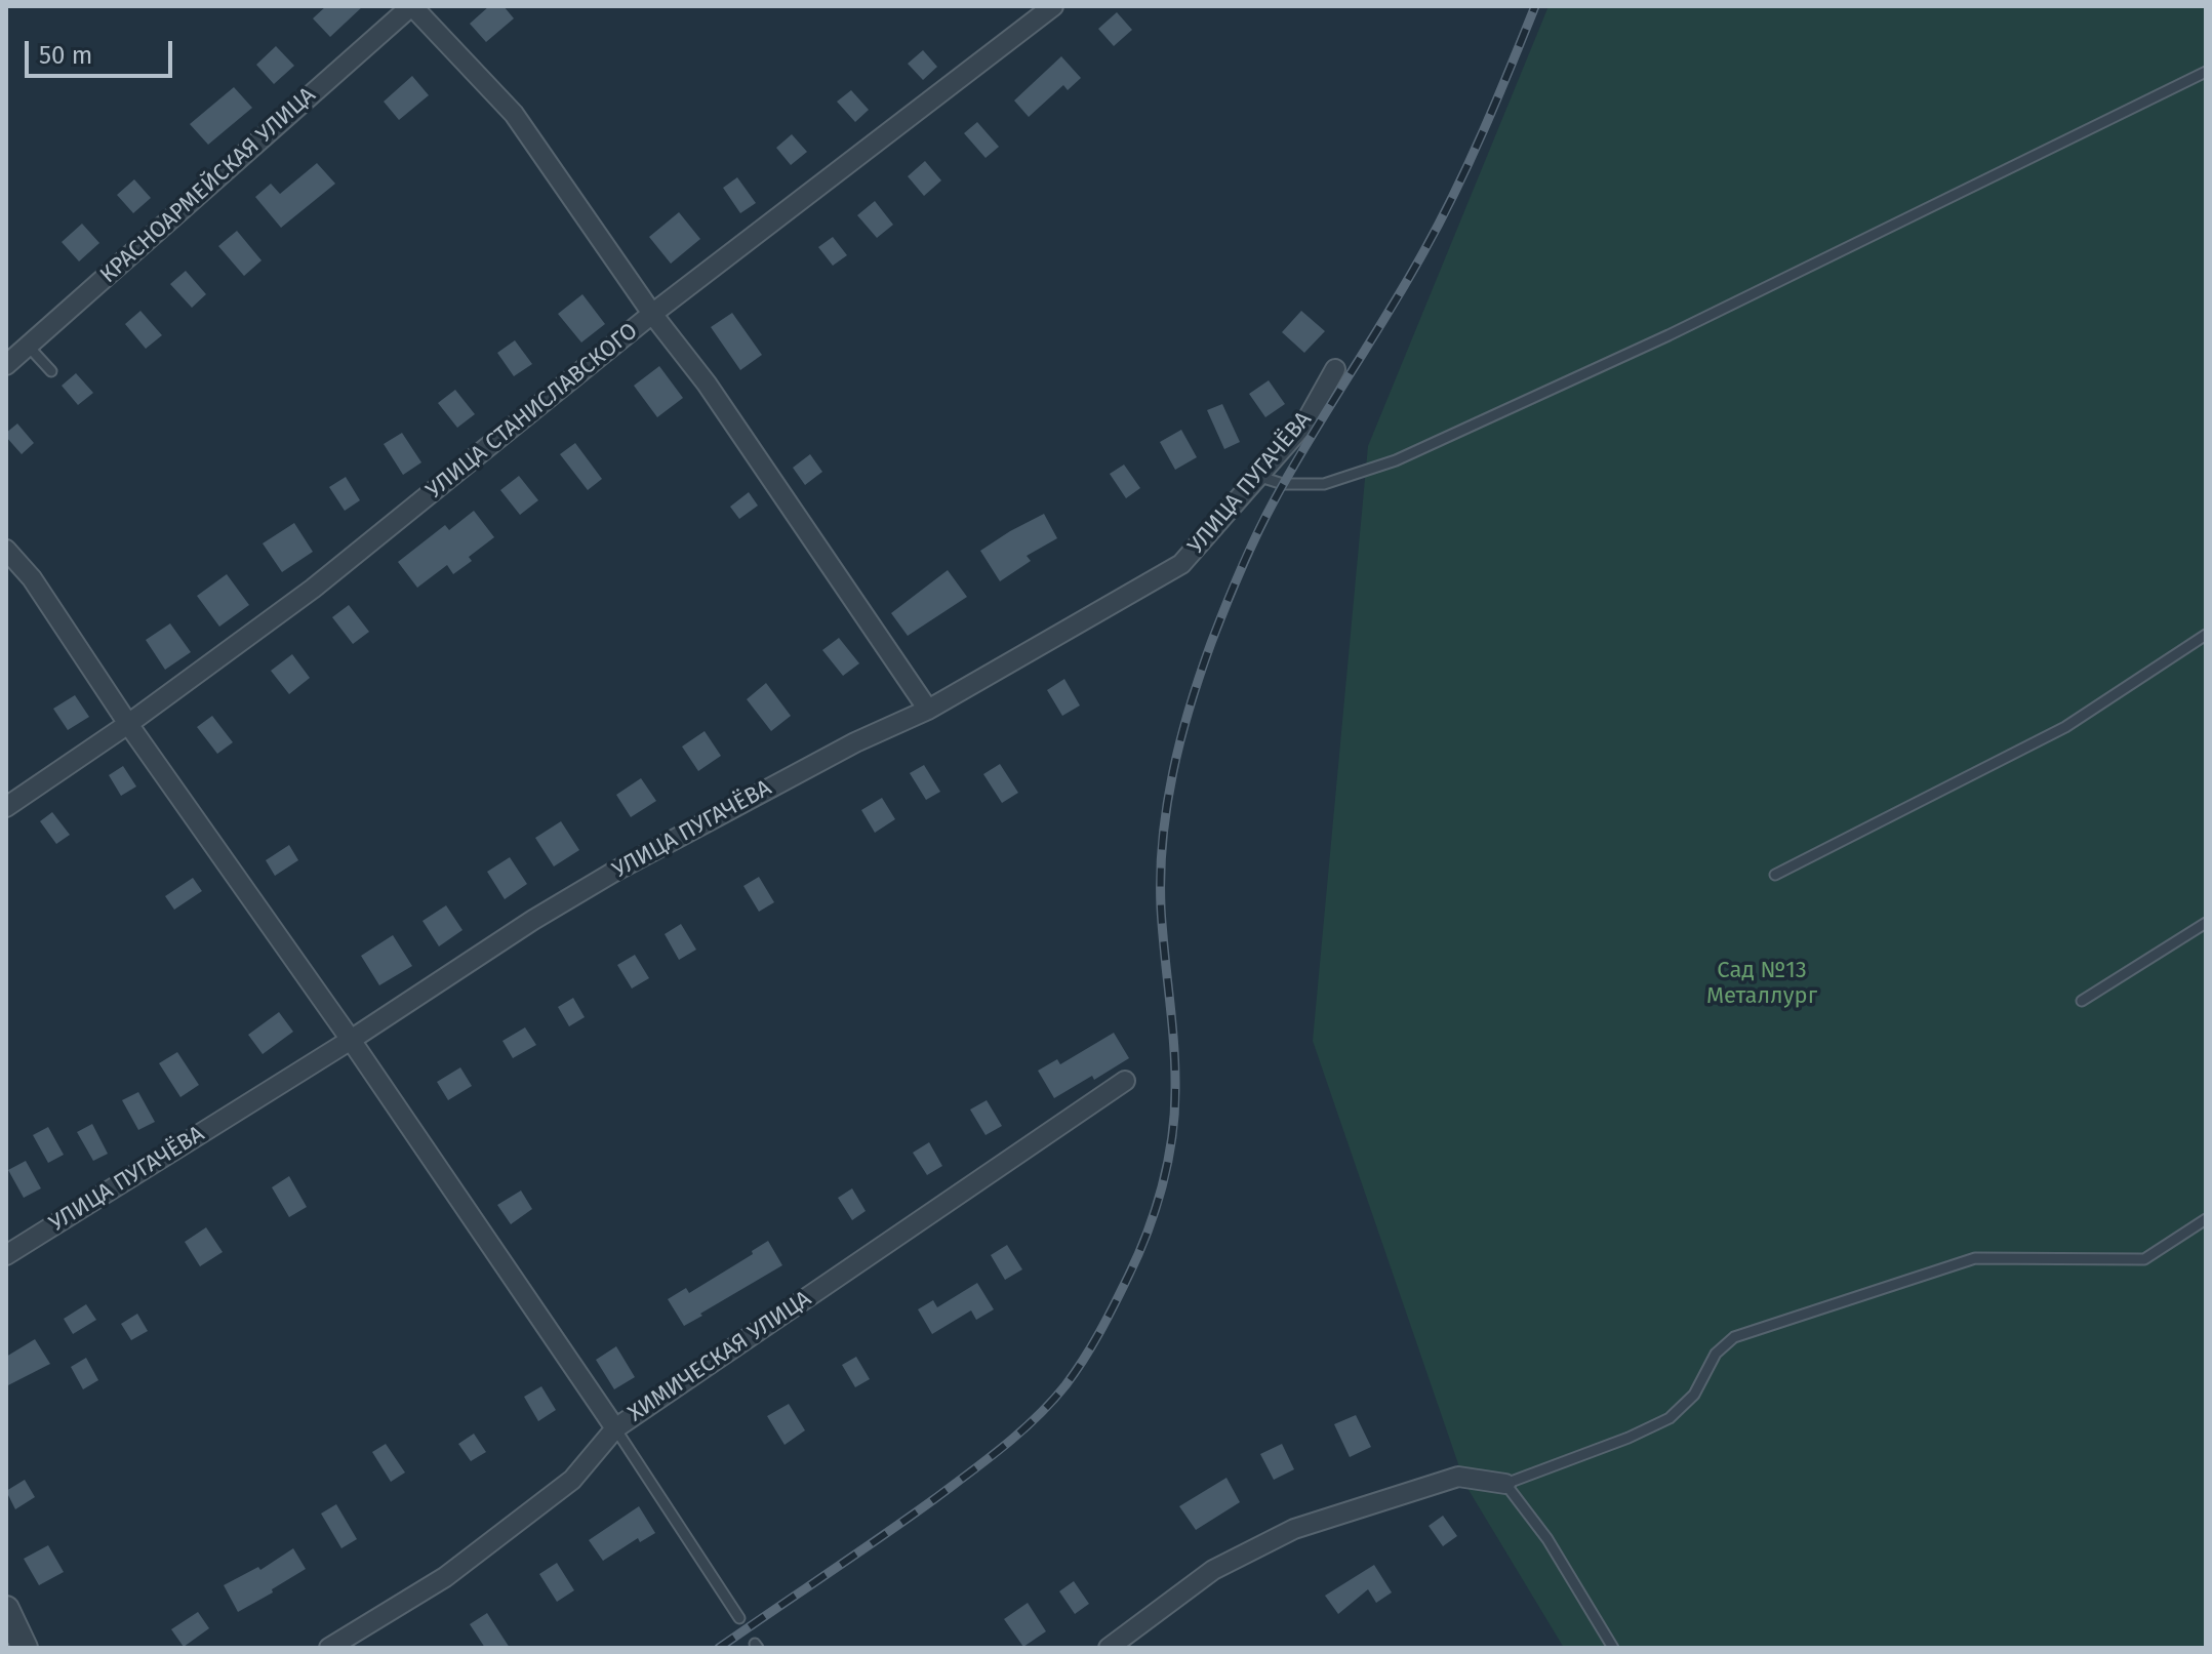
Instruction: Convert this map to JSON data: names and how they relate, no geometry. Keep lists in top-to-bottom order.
{
  "streets": {
    "street": [
      "КРАСНОАРМЕЙСКАЯ УЛИЦА",
      "УЛИЦА СТАНИСЛАВСКОГО",
      "УЛИЦА ПУГАЧЁВА",
      "ХИМИЧЕСКАЯ УЛИЦА"
    ]
  },
  "parks": ["Сад №13 Металлург"],
  "scale_bar": "50 m"
}
